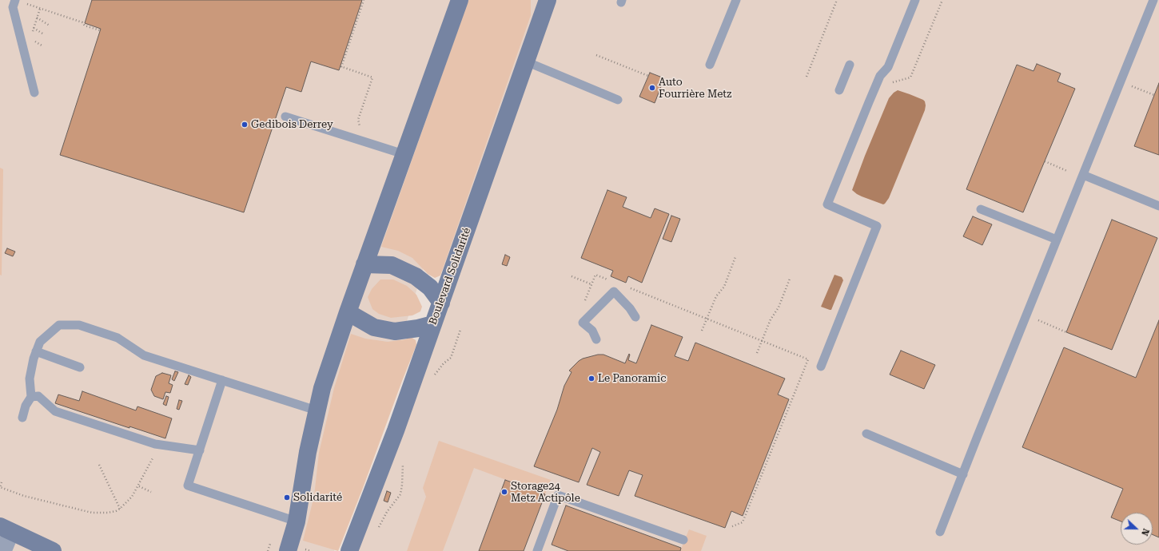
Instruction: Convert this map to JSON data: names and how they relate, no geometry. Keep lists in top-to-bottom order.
{
  "streets": {
    "main road": ["Boulevard Solidarité"]
  },
  "places": [
    "Auto Fourrière Metz",
    "Gedibois Derrey",
    "Le Panoramic",
    "Storage24 Metz Actipôle",
    "Solidarité"
  ],
  "north": "right"
}
